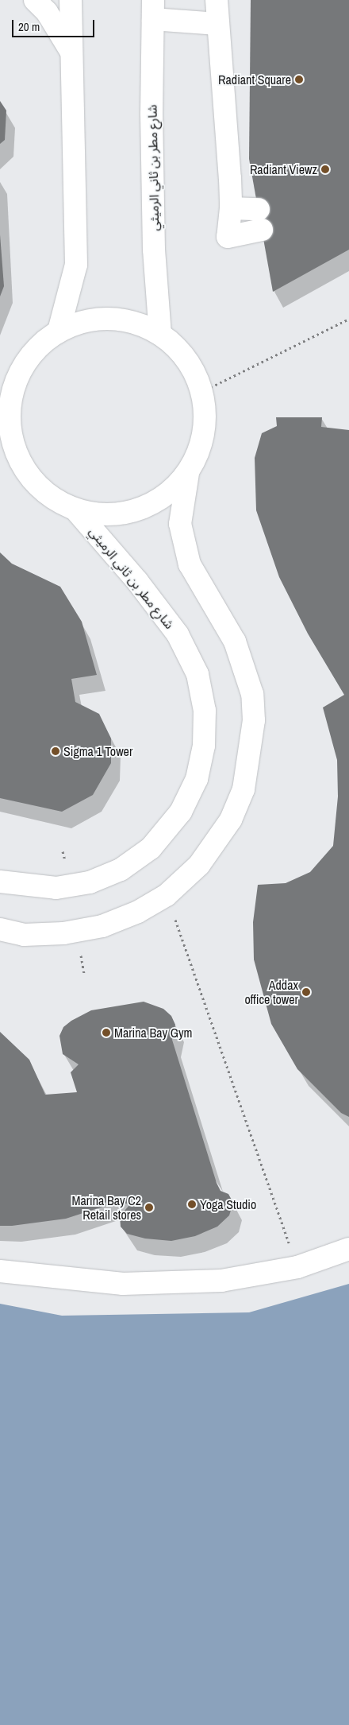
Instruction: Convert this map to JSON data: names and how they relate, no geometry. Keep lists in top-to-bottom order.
{
  "streets": {
    "street": ["شارع مطر بن ثاني الرميثي"]
  },
  "places": [
    "Radiant Square",
    "Radiant Viewz",
    "Sigma 1 Tower",
    "Addax office tower",
    "Marina Bay Gym",
    "Yoga Studio",
    "Marina Bay C2 Retail stores"
  ],
  "scale_bar": "20 m"
}
